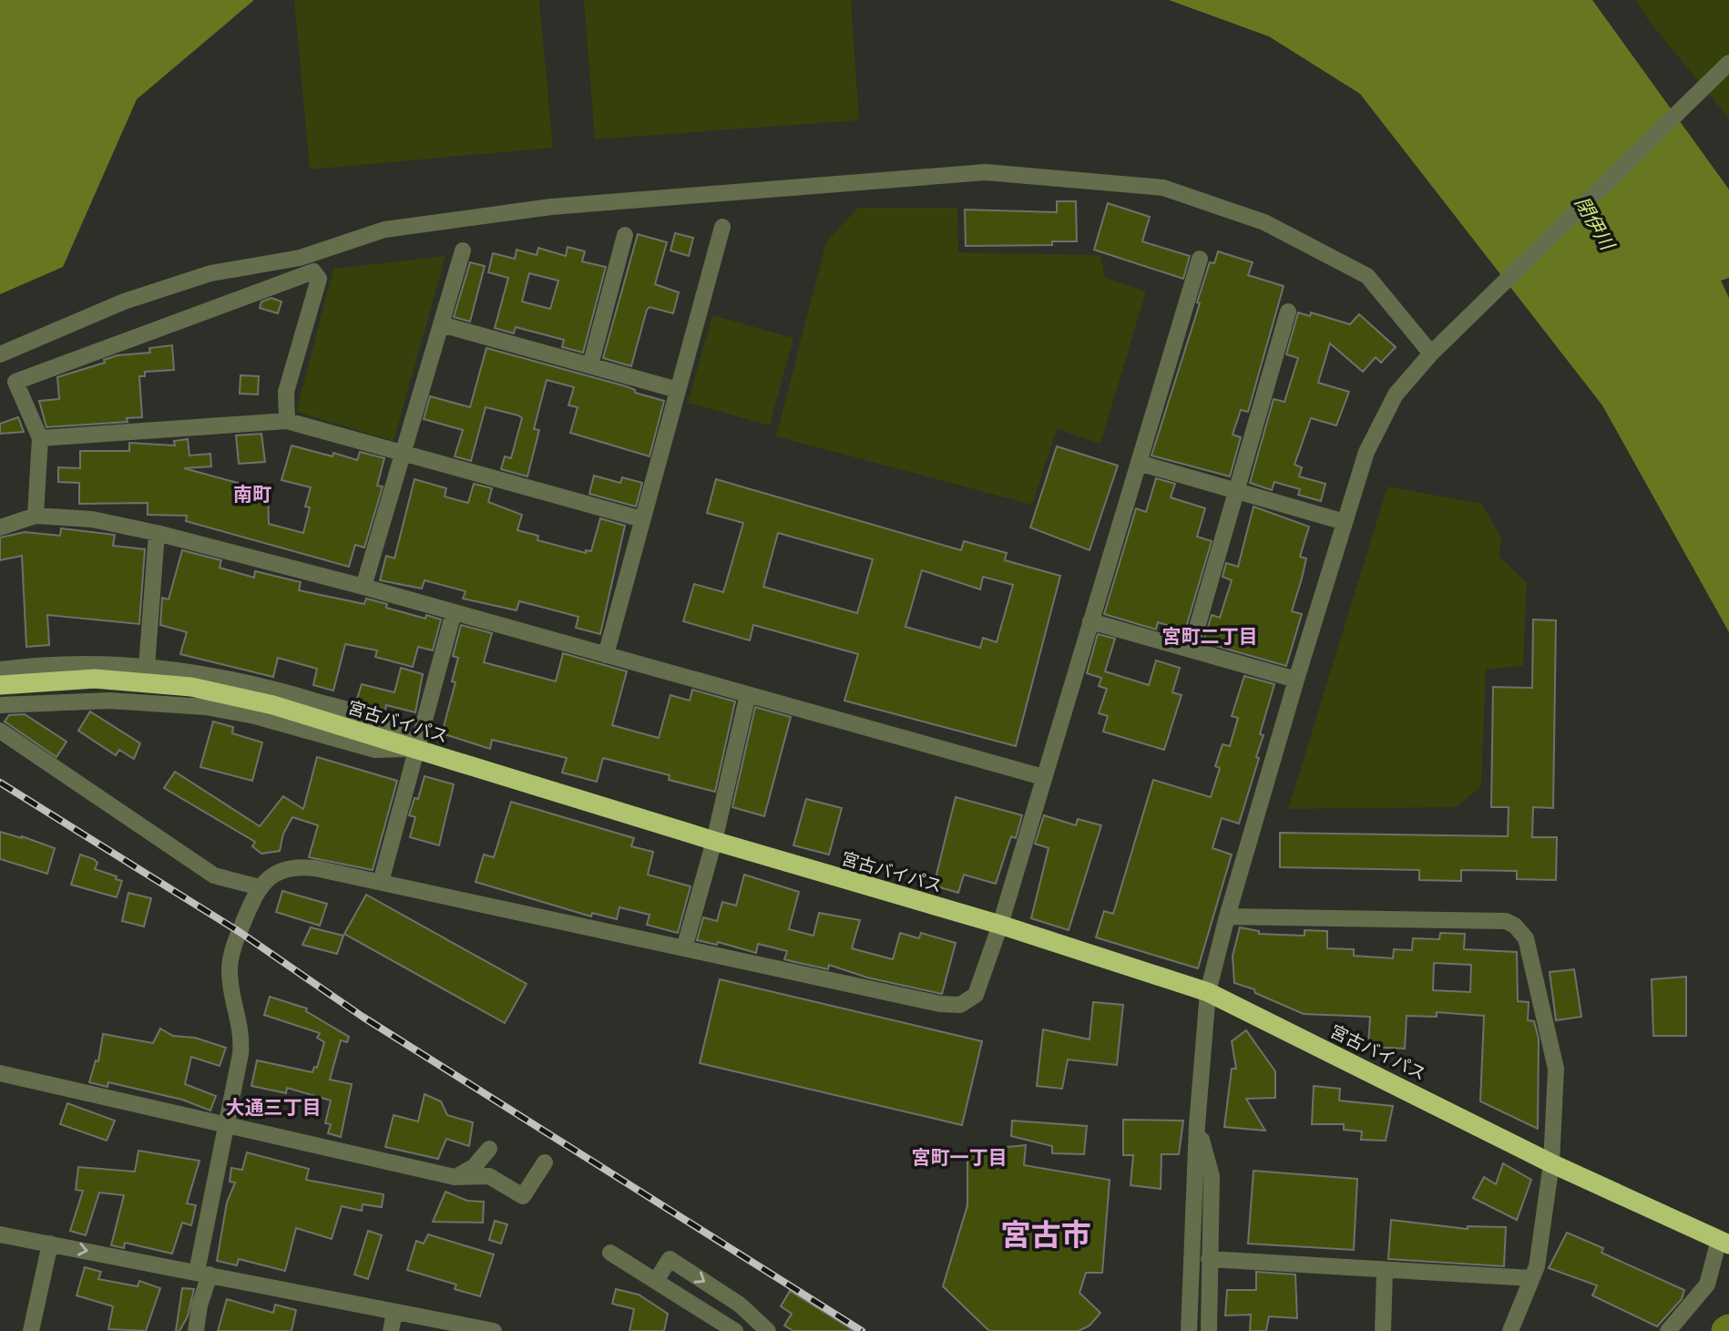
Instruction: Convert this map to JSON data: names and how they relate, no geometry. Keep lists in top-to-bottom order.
{
  "streets": {
    "highway": ["宮古バイパス"]
  },
  "districts": [
    "南町",
    "宮町二丁目",
    "大通三丁目",
    "宮町一丁目",
    "宮古市"
  ],
  "water": ["閉伊川"]
}
